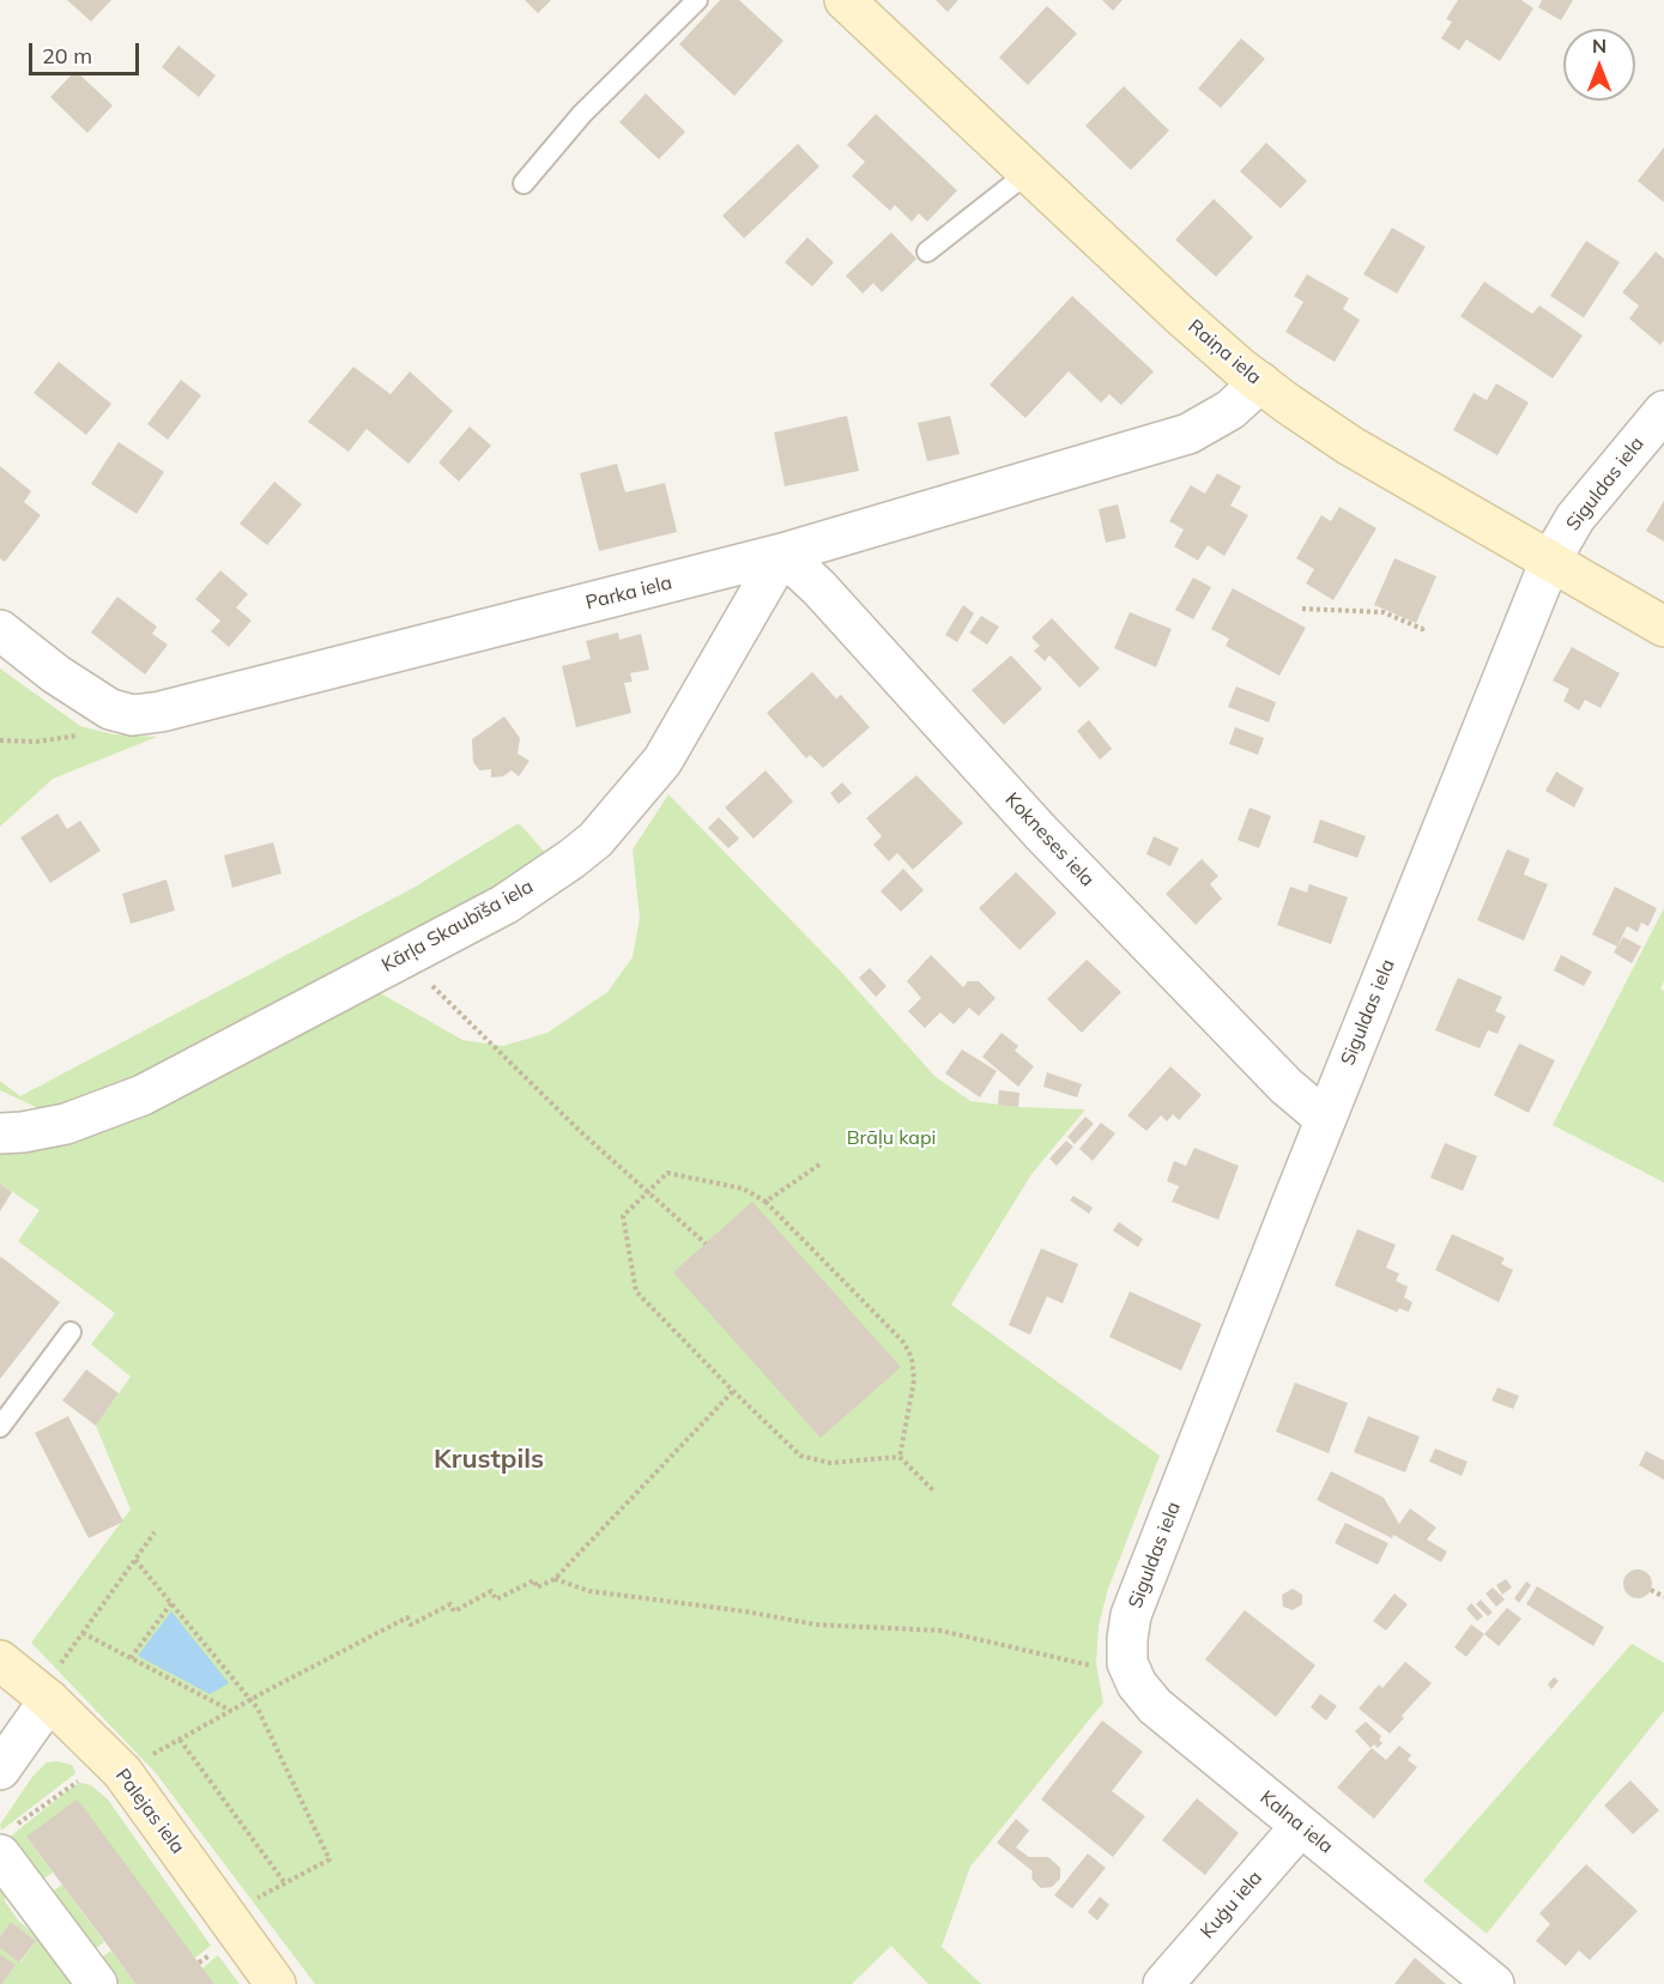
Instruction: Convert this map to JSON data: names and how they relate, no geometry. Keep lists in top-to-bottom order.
{
  "streets": {
    "street": [
      "Raiņa iela",
      "Siguldas iela",
      "Parka iela",
      "Kokneses iela",
      "Kārļa Skaubīša iela",
      "Palejas iela",
      "Kalna iela",
      "Kuģu iela"
    ]
  },
  "crossings": [
    ["Raiņa iela", "Siguldas iela"],
    ["Raiņa iela", "Parka iela"],
    ["Siguldas iela", "Kokneses iela"],
    ["Siguldas iela", "Kalna iela"],
    ["Parka iela", "Kokneses iela"],
    ["Parka iela", "Kārļa Skaubīša iela"],
    ["Kokneses iela", "Kārļa Skaubīša iela"],
    ["Kalna iela", "Kuģu iela"]
  ],
  "districts": ["Krustpils"],
  "parks": ["Brāļu kapi"],
  "scale_bar": "20 m",
  "north": "top"
}
